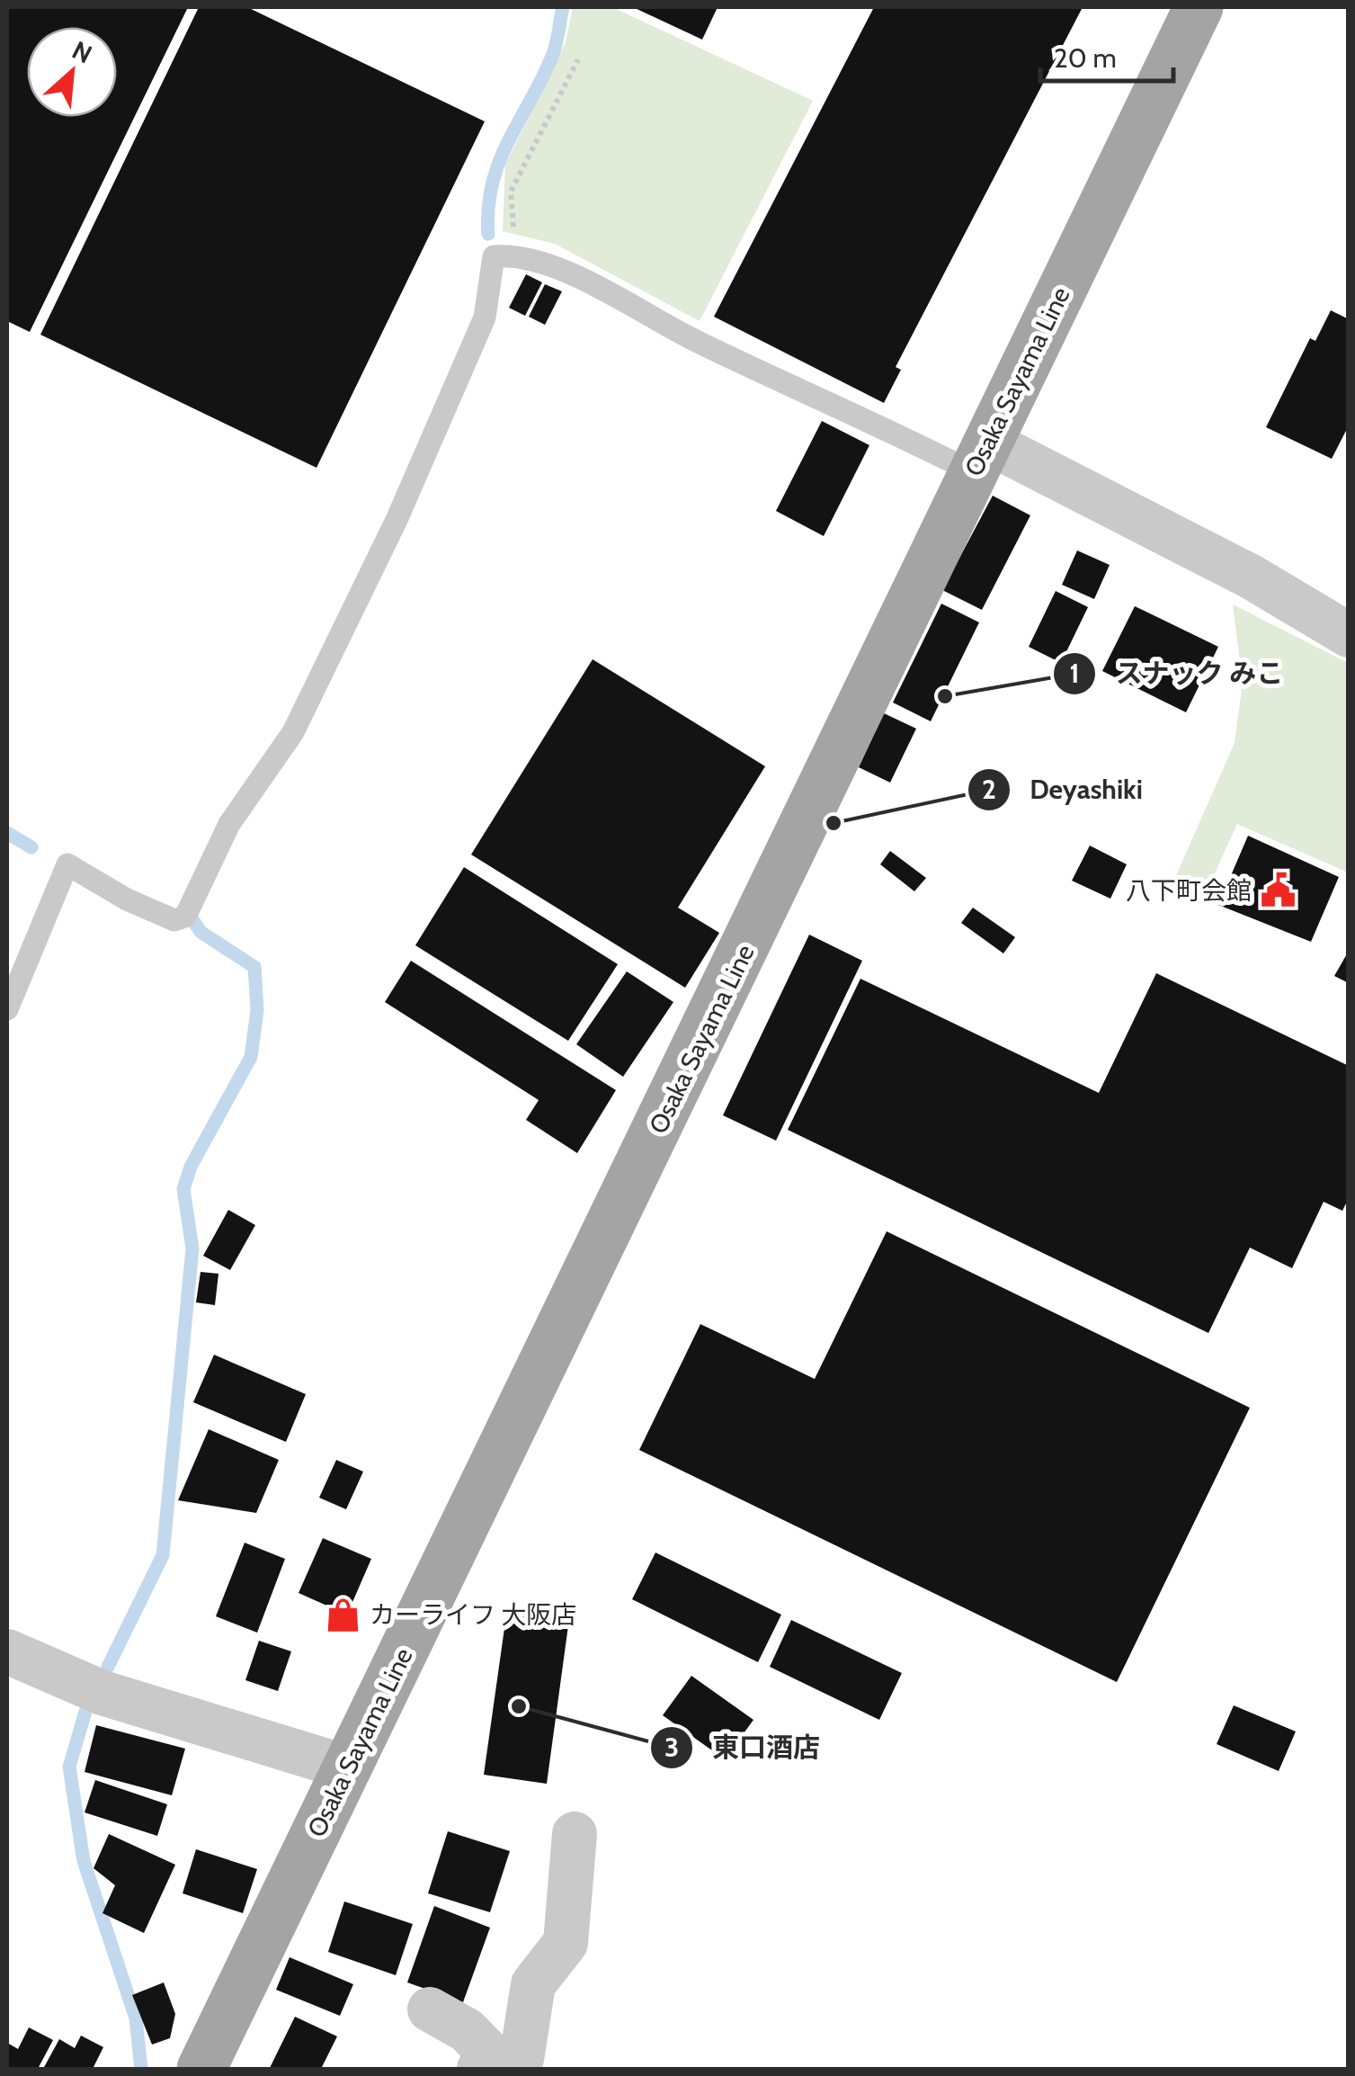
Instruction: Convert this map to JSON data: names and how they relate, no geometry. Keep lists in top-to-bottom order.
{
  "streets": {
    "main road": ["Osaka Sayama Line"]
  },
  "places": {
    "other": ["スナック みこ", "Deyashiki", "東口酒店"],
    "public building": ["八下町会館"],
    "shop": ["カーライフ 大阪店"]
  },
  "scale_bar": "20 m",
  "north": "top right"
}
